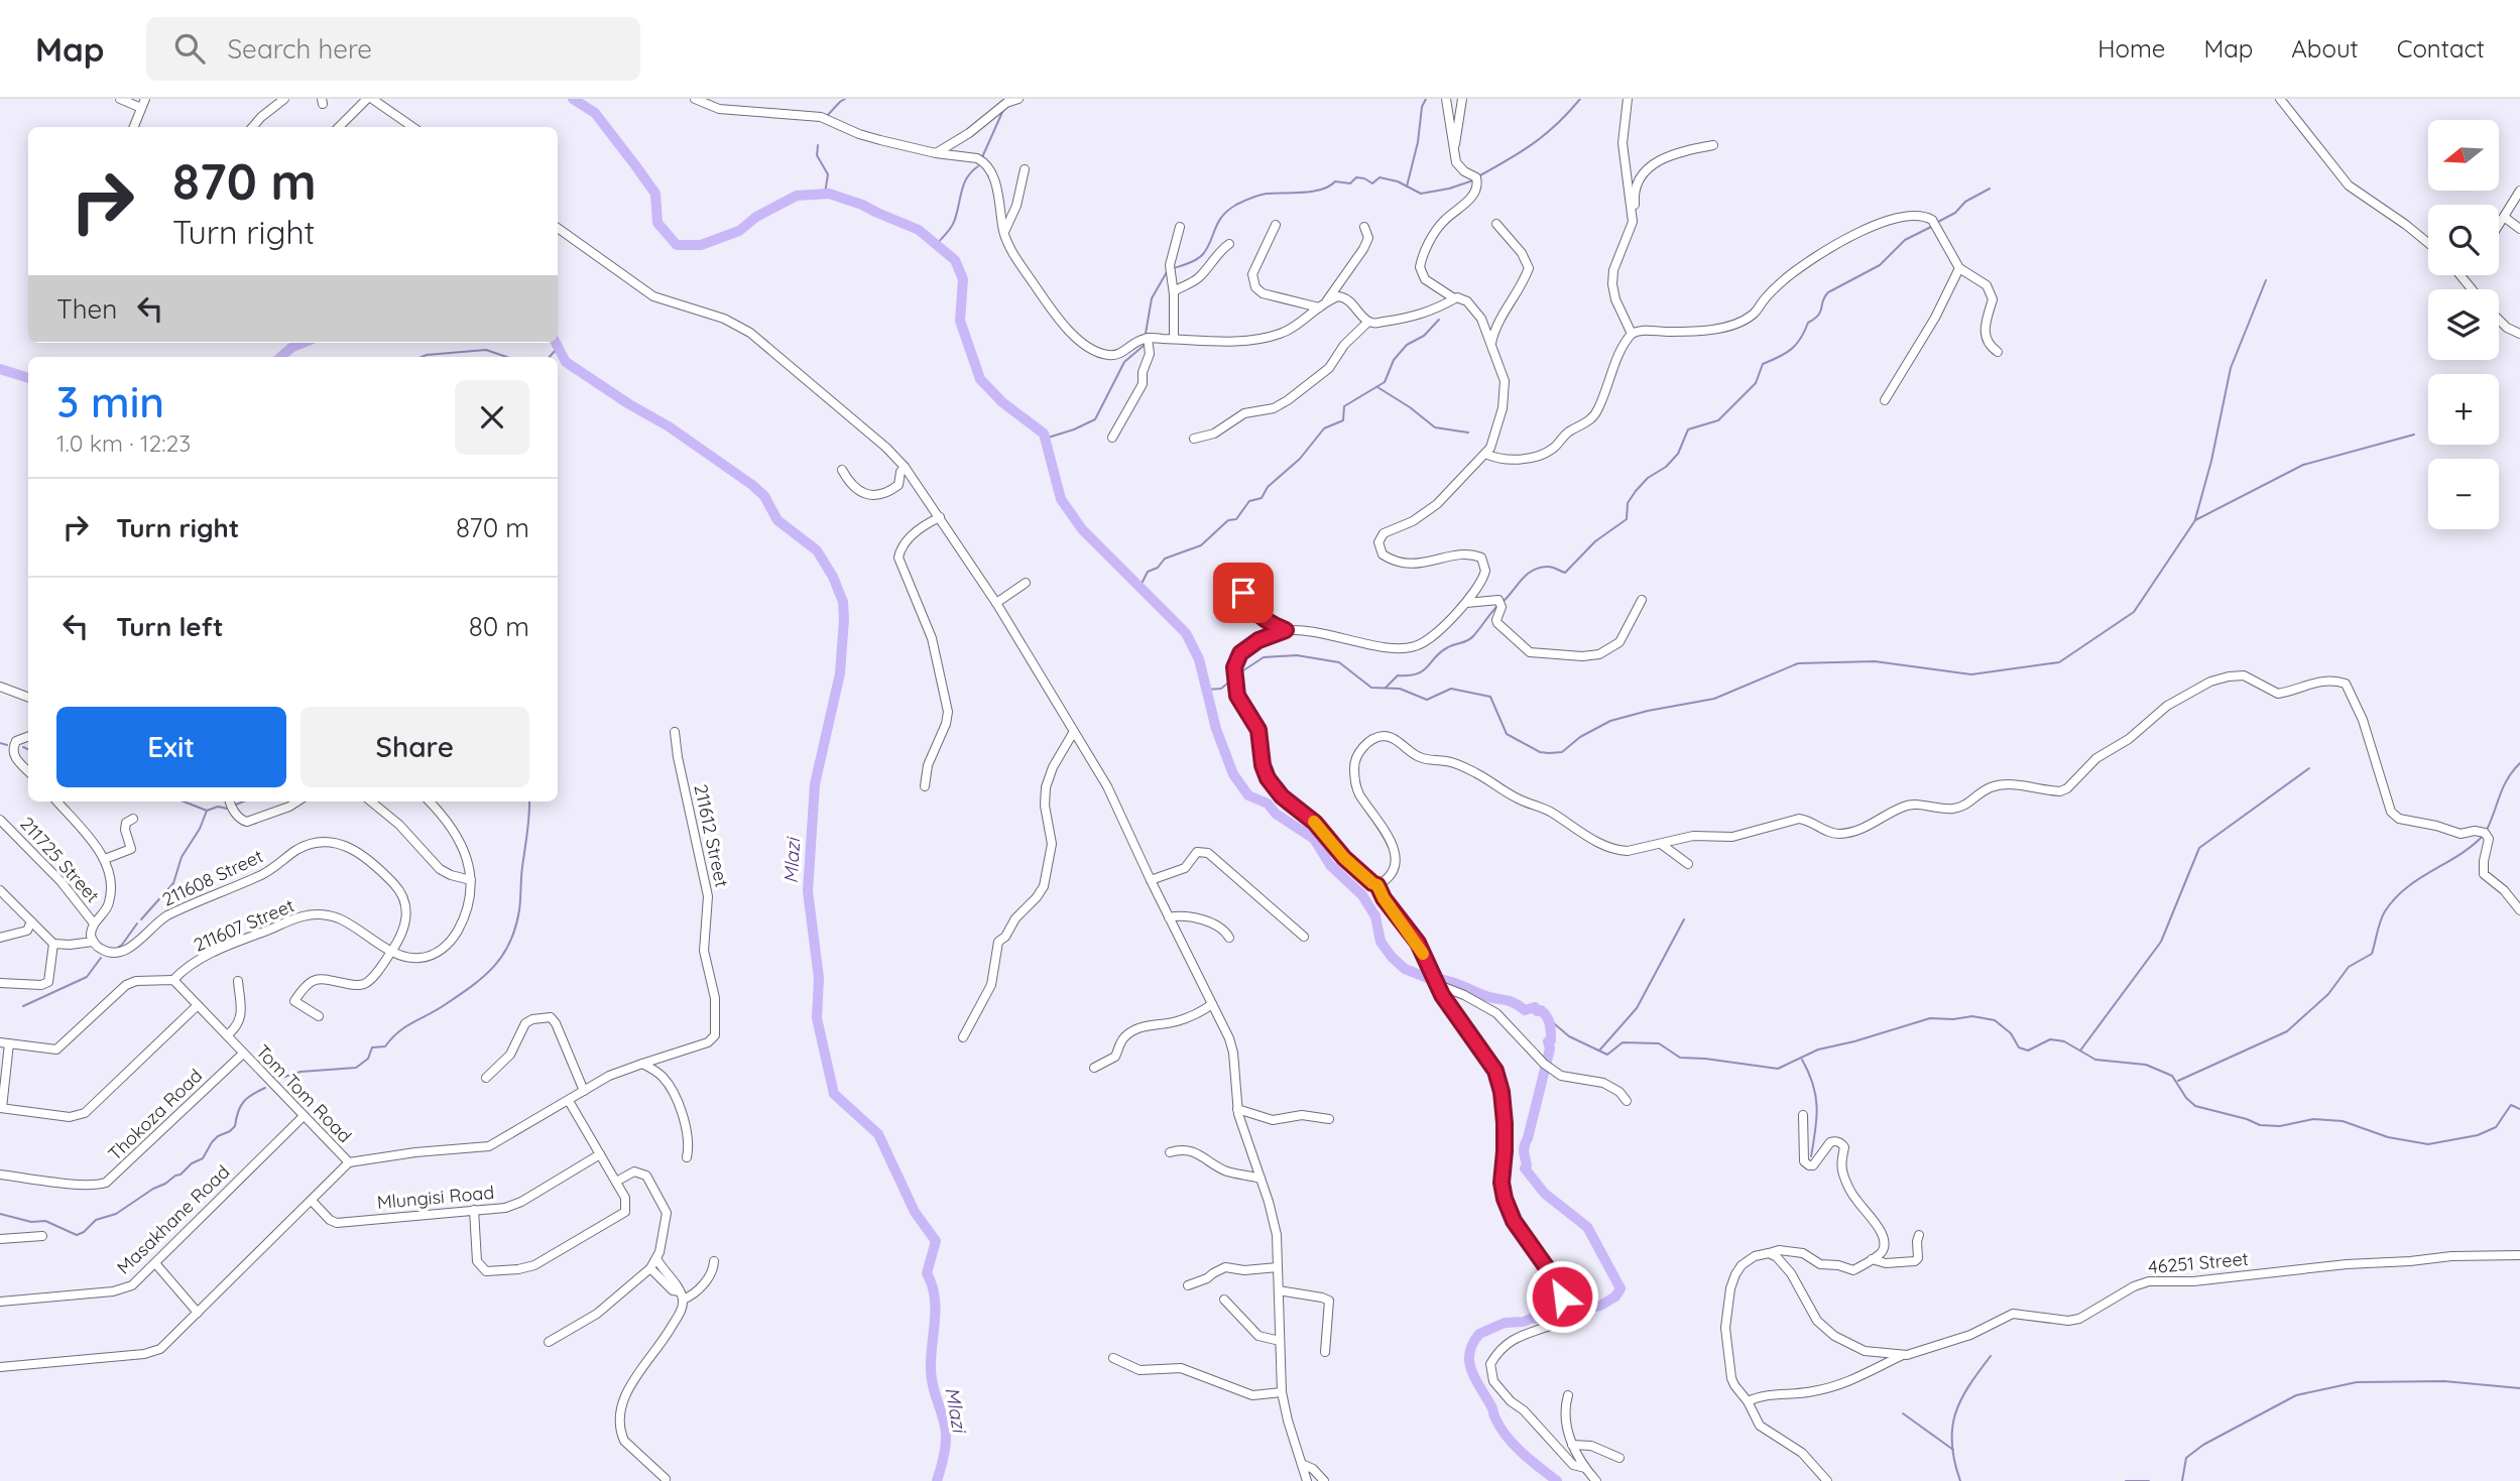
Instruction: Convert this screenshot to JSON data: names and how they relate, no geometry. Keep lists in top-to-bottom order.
{
  "streets": {
    "street": [
      "211612 Street",
      "211725 Street",
      "211608 Street",
      "211607 Street",
      "Tom Tom Road",
      "Thokoza Road",
      "Mlungisi Road",
      "Masakhane Road",
      "46251 Street"
    ]
  },
  "crossings": [
    ["211608 Street", "211607 Street"],
    ["211607 Street", "Tom Tom Road"],
    ["Tom Tom Road", "Thokoza Road"],
    ["Tom Tom Road", "Mlungisi Road"],
    ["Tom Tom Road", "Masakhane Road"]
  ],
  "water": ["Mlazi"],
  "north": "left",
  "page": {
    "header": "Map",
    "search": "Search here",
    "nav": [
      "Home",
      "Map",
      "About",
      "Contact"
    ],
    "map_buttons": ["+", "−"],
    "turn": ["870 m", "Turn right"],
    "then": "Then",
    "heading": ["3 min", "1.0 km · 12:23"],
    "list": [
      {
        "name": "Turn right",
        "value": "870 m"
      },
      {
        "name": "Turn left",
        "value": "80 m"
      }
    ],
    "buttons": ["Exit", "Share"]
  }
}
